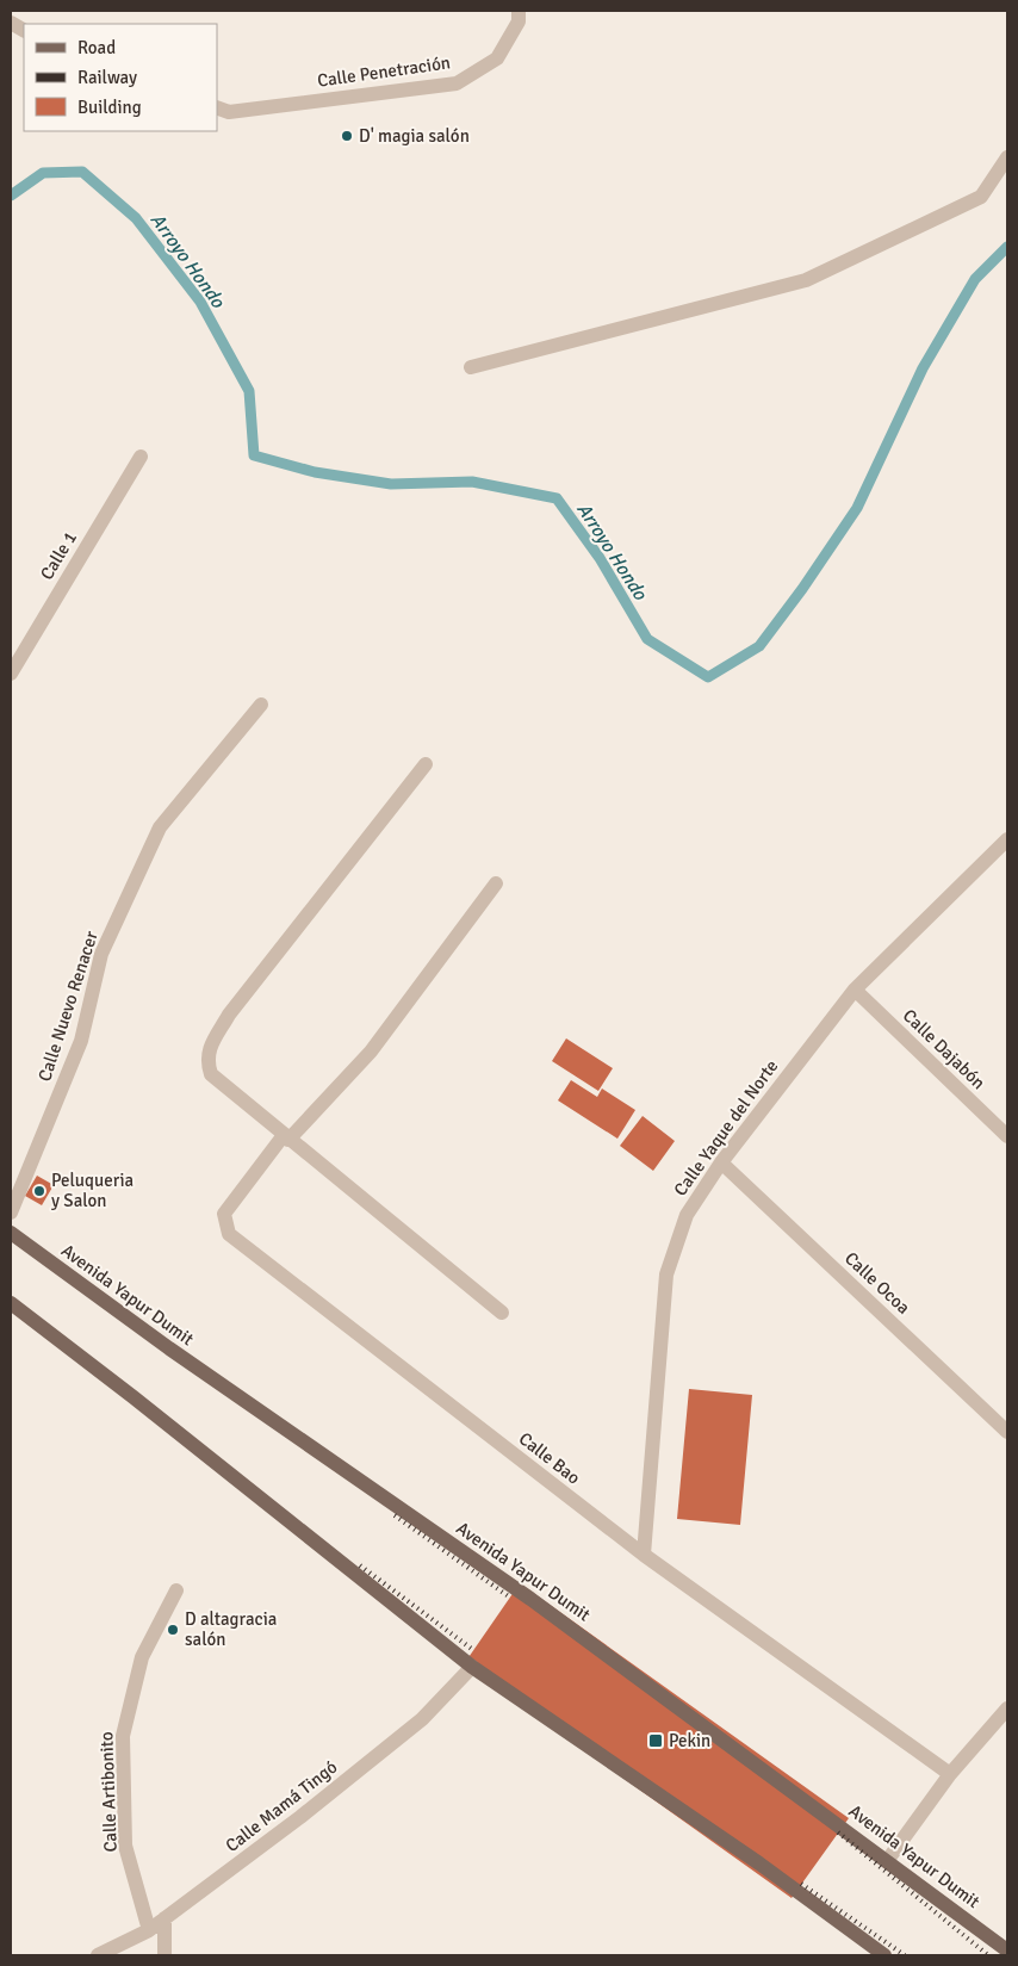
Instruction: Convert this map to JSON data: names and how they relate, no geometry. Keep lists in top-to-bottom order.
{
  "streets": {
    "main road": ["Avenida Yapur Dumit"],
    "street": [
      "Calle Penetración",
      "Calle 1",
      "Calle Nuevo Renacer",
      "Calle Dajabón",
      "Calle Yaque del Norte",
      "Calle Ocoa",
      "Calle Bao",
      "Calle Artibonito",
      "Calle Mamá Tingó"
    ]
  },
  "crossings": [
    ["Calle Dajabón", "Calle Yaque del Norte"],
    ["Calle Yaque del Norte", "Calle Ocoa"],
    ["Calle Yaque del Norte", "Calle Bao"],
    ["Calle Artibonito", "Calle Mamá Tingó"]
  ],
  "water": ["Arroyo Hondo"],
  "places": {
    "other": ["D' magia salón", "Peluqueria y Salon", "D altagracia salón"],
    "transit": ["Pekin"]
  },
  "legend": ["Road", "Railway", "Building"]
}
